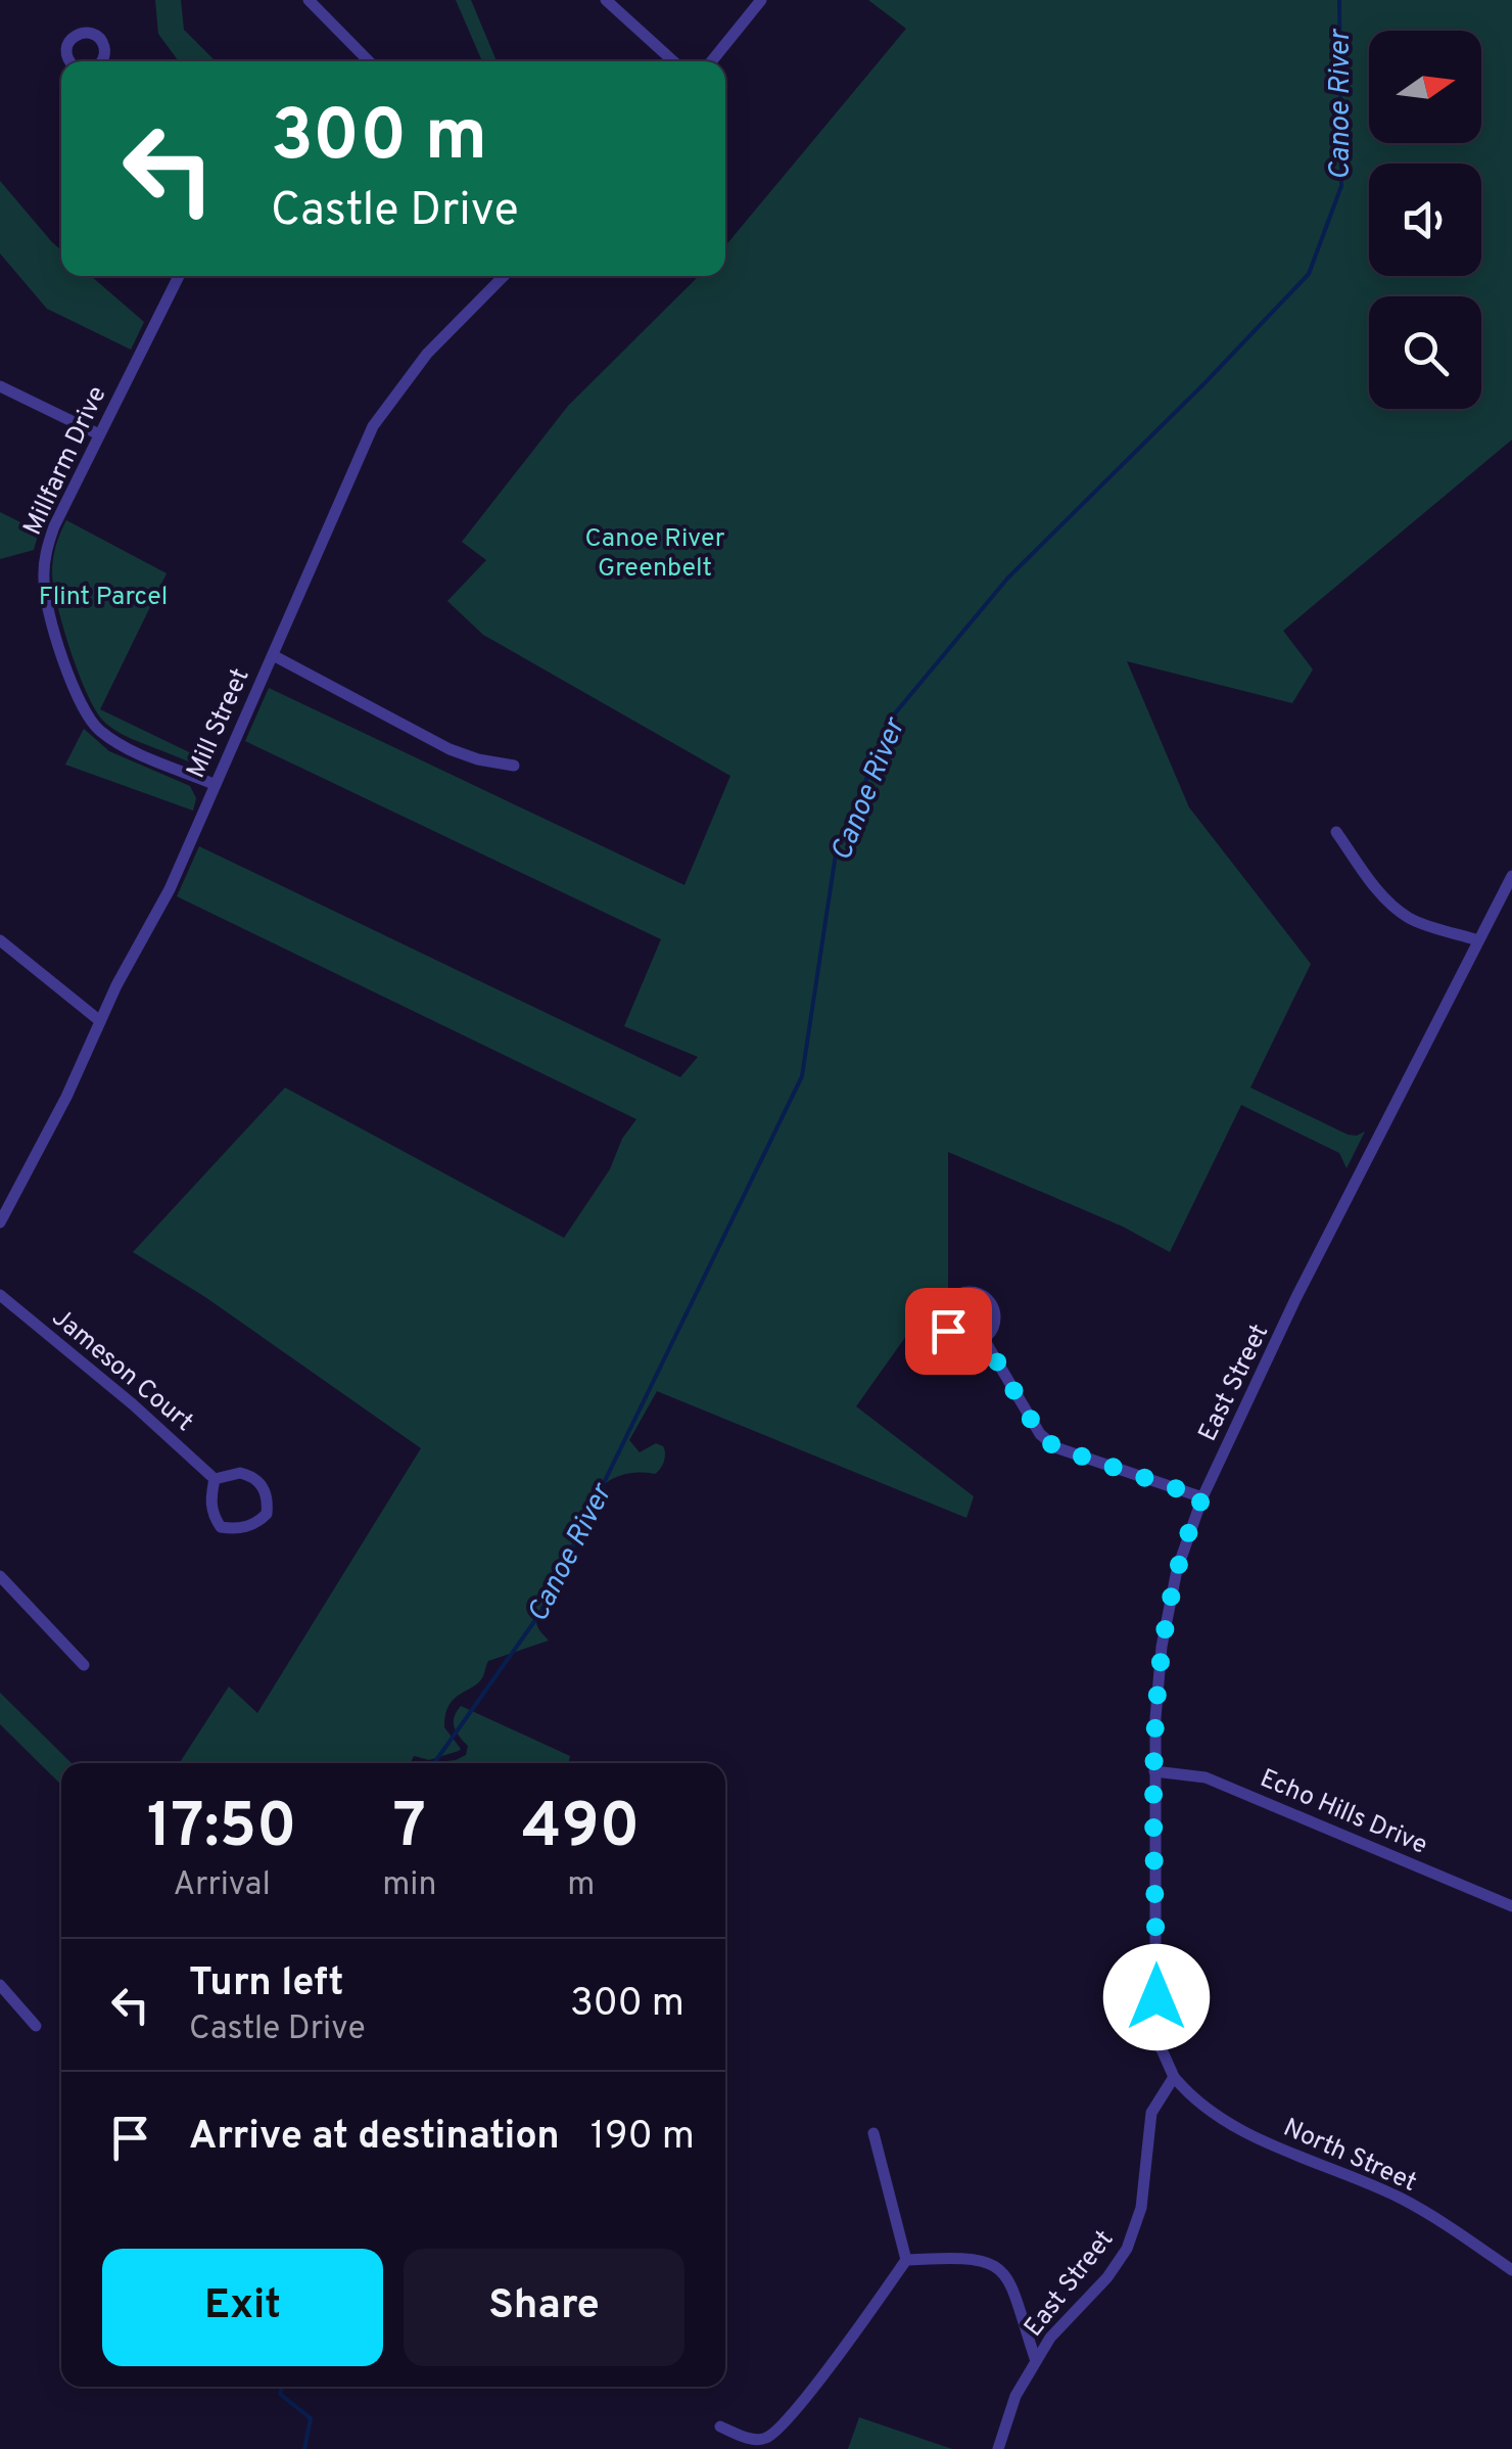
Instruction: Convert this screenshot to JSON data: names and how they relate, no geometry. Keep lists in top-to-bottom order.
{
  "streets": {
    "street": [
      "Millfarm Drive",
      "Mill Street",
      "Jameson Court",
      "East Street",
      "Echo Hills Drive",
      "North Street"
    ]
  },
  "crossings": [
    ["Millfarm Drive", "Mill Street"],
    ["East Street", "Echo Hills Drive"],
    ["East Street", "North Street"]
  ],
  "water": ["Canoe River"],
  "parks": ["Canoe River Greenbelt", "Flint Parcel"],
  "north": "right",
  "page": {
    "turn": ["300 m", "Castle Drive"],
    "eta": [
      "17:50",
      "Arrival",
      "7",
      "min",
      "490",
      "m"
    ],
    "list": [
      {
        "name": "Turn left",
        "note": "Castle Drive",
        "value": "300 m"
      },
      {
        "name": "Arrive at destination",
        "value": "190 m"
      }
    ],
    "buttons": ["Exit", "Share"]
  }
}
